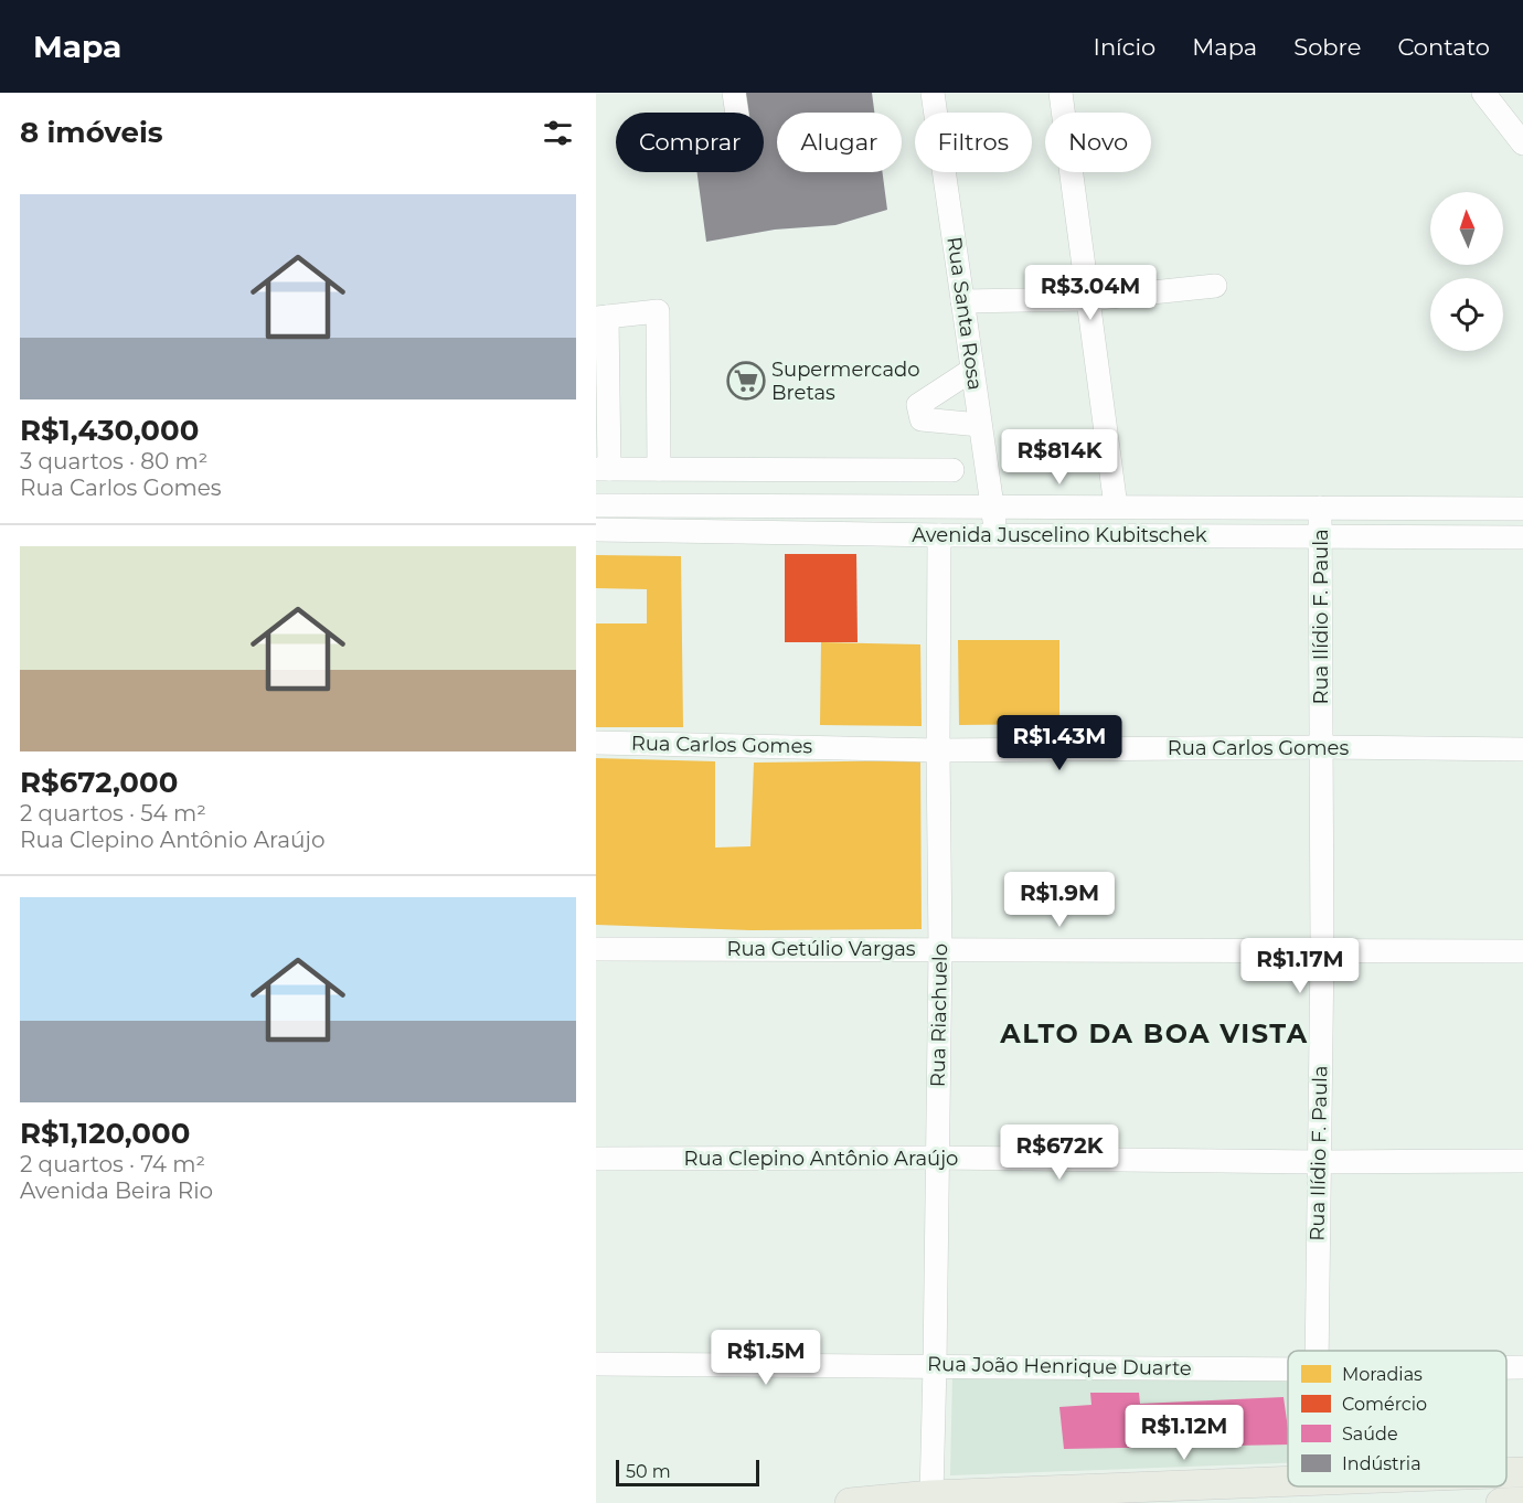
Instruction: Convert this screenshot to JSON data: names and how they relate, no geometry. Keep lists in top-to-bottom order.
{
  "streets": {
    "street": [
      "Rua Santa Rosa",
      "Avenida Juscelino Kubitschek",
      "Rua Ilídio F. Paula",
      "Rua Carlos Gomes",
      "Rua Getúlio Vargas",
      "Rua Riachuelo",
      "Rua Clepino Antônio Araújo",
      "Rua João Henrique Duarte"
    ]
  },
  "crossings": [
    ["Rua Santa Rosa", "Avenida Juscelino Kubitschek"],
    ["Avenida Juscelino Kubitschek", "Rua Ilídio F. Paula"],
    ["Avenida Juscelino Kubitschek", "Rua Riachuelo"],
    ["Rua Ilídio F. Paula", "Rua Carlos Gomes"],
    ["Rua Ilídio F. Paula", "Rua Getúlio Vargas"],
    ["Rua Ilídio F. Paula", "Rua Clepino Antônio Araújo"],
    ["Rua Carlos Gomes", "Rua Riachuelo"],
    ["Rua Getúlio Vargas", "Rua Riachuelo"],
    ["Rua Riachuelo", "Rua Clepino Antônio Araújo"],
    ["Rua Riachuelo", "Rua João Henrique Duarte"]
  ],
  "districts": ["ALTO DA BOA VISTA"],
  "places": {
    "supermarket": ["Supermercado Bretas"]
  },
  "legend": [
    "Moradias",
    "Comércio",
    "Saúde",
    "Indústria"
  ],
  "scale_bar": "50 m",
  "north": "top",
  "page": {
    "header": "Mapa",
    "nav": [
      "Início",
      "Mapa",
      "Sobre",
      "Contato"
    ],
    "heading": "8 imóveis",
    "chip": [
      "Comprar",
      "Alugar",
      "Filtros",
      "Novo"
    ],
    "list": [
      {
        "name": "R$1,430,000",
        "note": "3 quartos · 80 m² · Rua Carlos Gomes"
      },
      {
        "name": "R$672,000",
        "note": "2 quartos · 54 m² · Rua Clepino Antônio Araújo"
      },
      {
        "name": "R$1,120,000",
        "note": "2 quartos · 74 m² · Avenida Beira Rio"
      }
    ],
    "price": [
      "R$3.04M",
      "R$814K",
      "R$1.43M",
      "R$1.9M",
      "R$1.17M",
      "R$672K",
      "R$1.5M",
      "R$1.12M"
    ],
    "scale": "50 m"
  }
}
